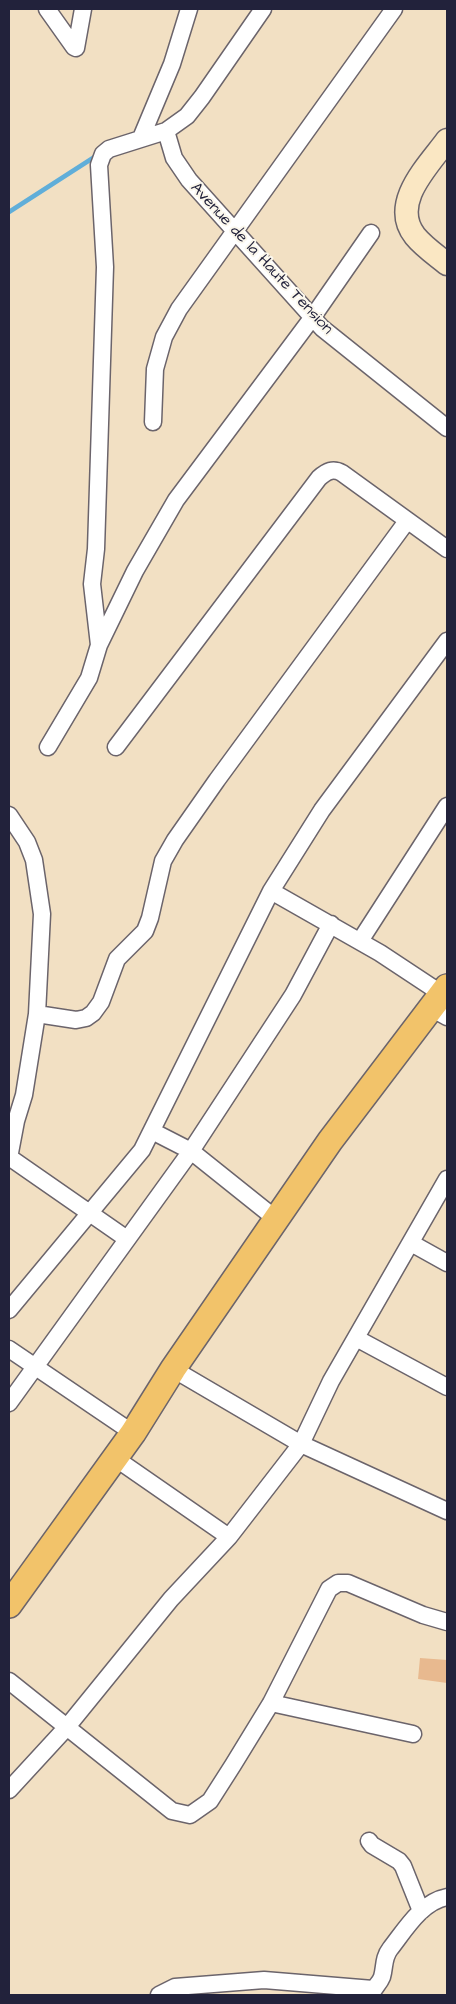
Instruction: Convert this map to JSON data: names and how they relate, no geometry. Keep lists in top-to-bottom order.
{
  "streets": {
    "street": ["Avenue de la Haute Tension"]
  }
}
